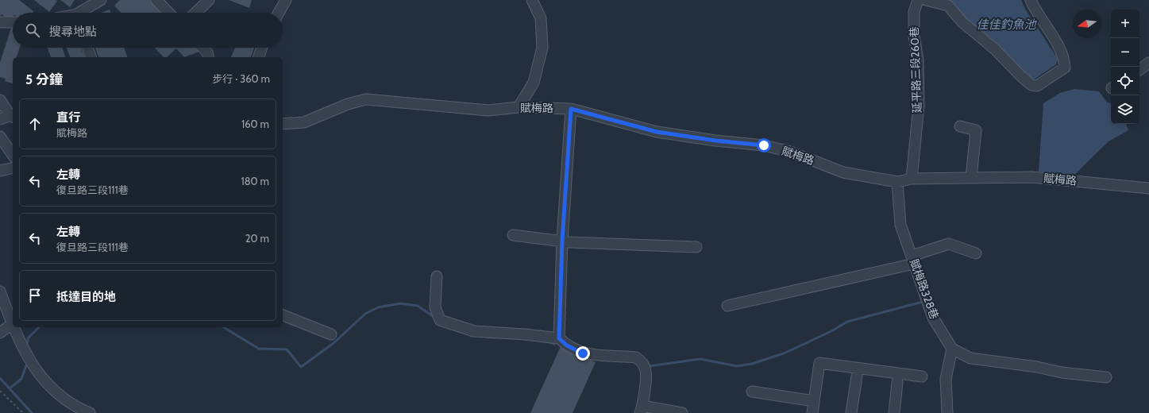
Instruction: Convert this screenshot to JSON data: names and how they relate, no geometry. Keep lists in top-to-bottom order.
{
  "streets": {
    "street": ["延平路三段260巷", "賦梅路", "賦梅路328巷"]
  },
  "crossings": [
    ["延平路三段260巷", "賦梅路"],
    ["賦梅路", "賦梅路328巷"]
  ],
  "water": ["佳佳釣魚池"],
  "north": "left",
  "page": {
    "map_buttons": ["+", "−"],
    "search": "搜尋地點",
    "heading": ["5 分鐘", "步行 · 360 m"],
    "list": [
      ["直行", "賦梅路", "160 m"],
      ["左轉", "復旦路三段111巷", "180 m"],
      ["左轉", "復旦路三段111巷", "20 m"],
      "抵達目的地"
    ]
  }
}
